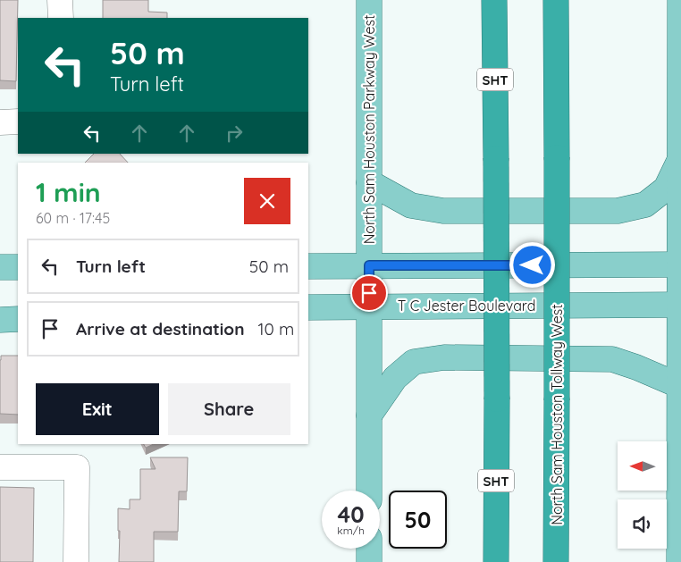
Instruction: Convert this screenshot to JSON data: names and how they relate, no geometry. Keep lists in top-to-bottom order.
{
  "streets": {
    "highway": ["SHT", "North Sam Houston Tollway West"],
    "main road": ["North Sam Houston Parkway West", "T C Jester Boulevard"]
  },
  "crossings": [
    ["North Sam Houston Parkway West", "T C Jester Boulevard"]
  ],
  "north": "left",
  "page": {
    "turn": ["50 m", "Turn left"],
    "heading": ["1 min", "60 m · 17:45"],
    "list": [
      {
        "name": "Turn left",
        "value": "50 m"
      },
      {
        "name": "Arrive at destination",
        "value": "10 m"
      }
    ],
    "buttons": ["Exit", "Share"],
    "speed": "40 km/h",
    "limit": "50"
  }
}
